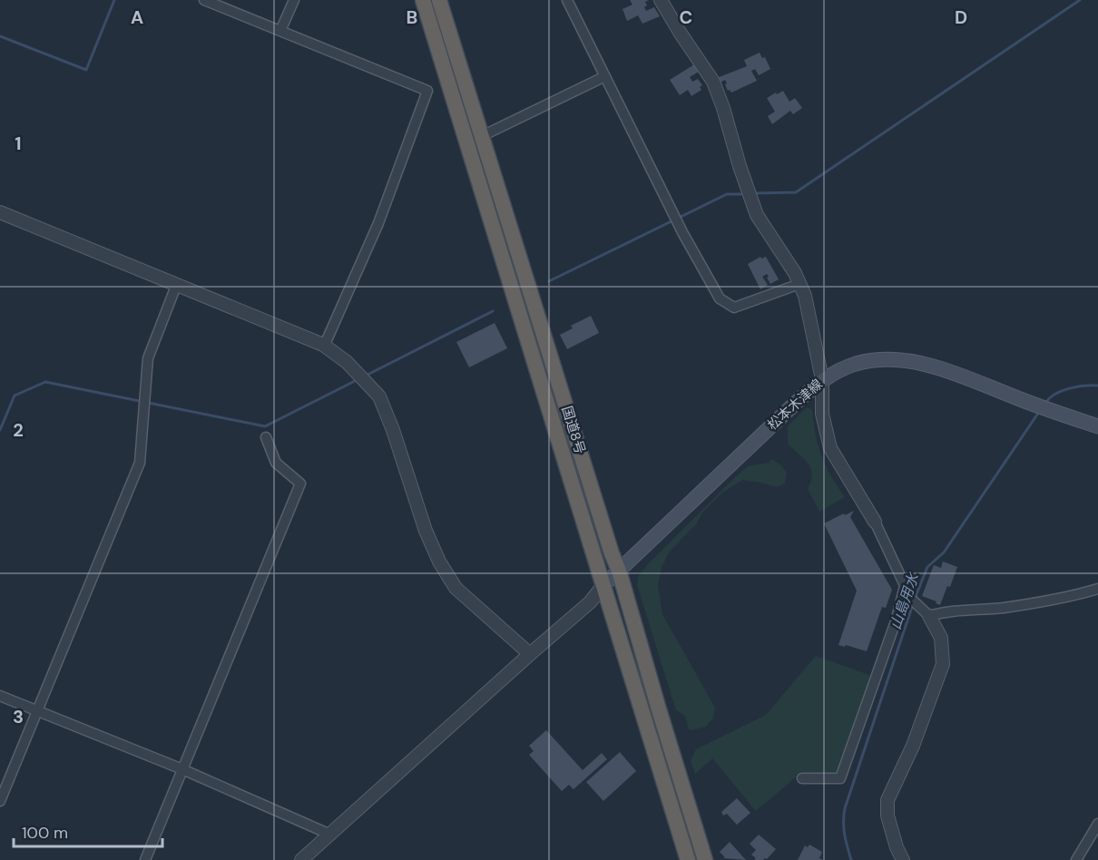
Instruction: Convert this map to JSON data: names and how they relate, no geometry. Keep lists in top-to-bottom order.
{
  "streets": {
    "highway": ["国道8号"],
    "main road": ["松本木津線"]
  },
  "crossings": [
    ["松本木津線", "国道8号"]
  ],
  "water": ["山島用水"],
  "scale_bar": "100 m",
  "grid": {
    "columns": [
      "A",
      "B",
      "C",
      "D"
    ],
    "rows": ["1", "2", "3"]
  }
}
